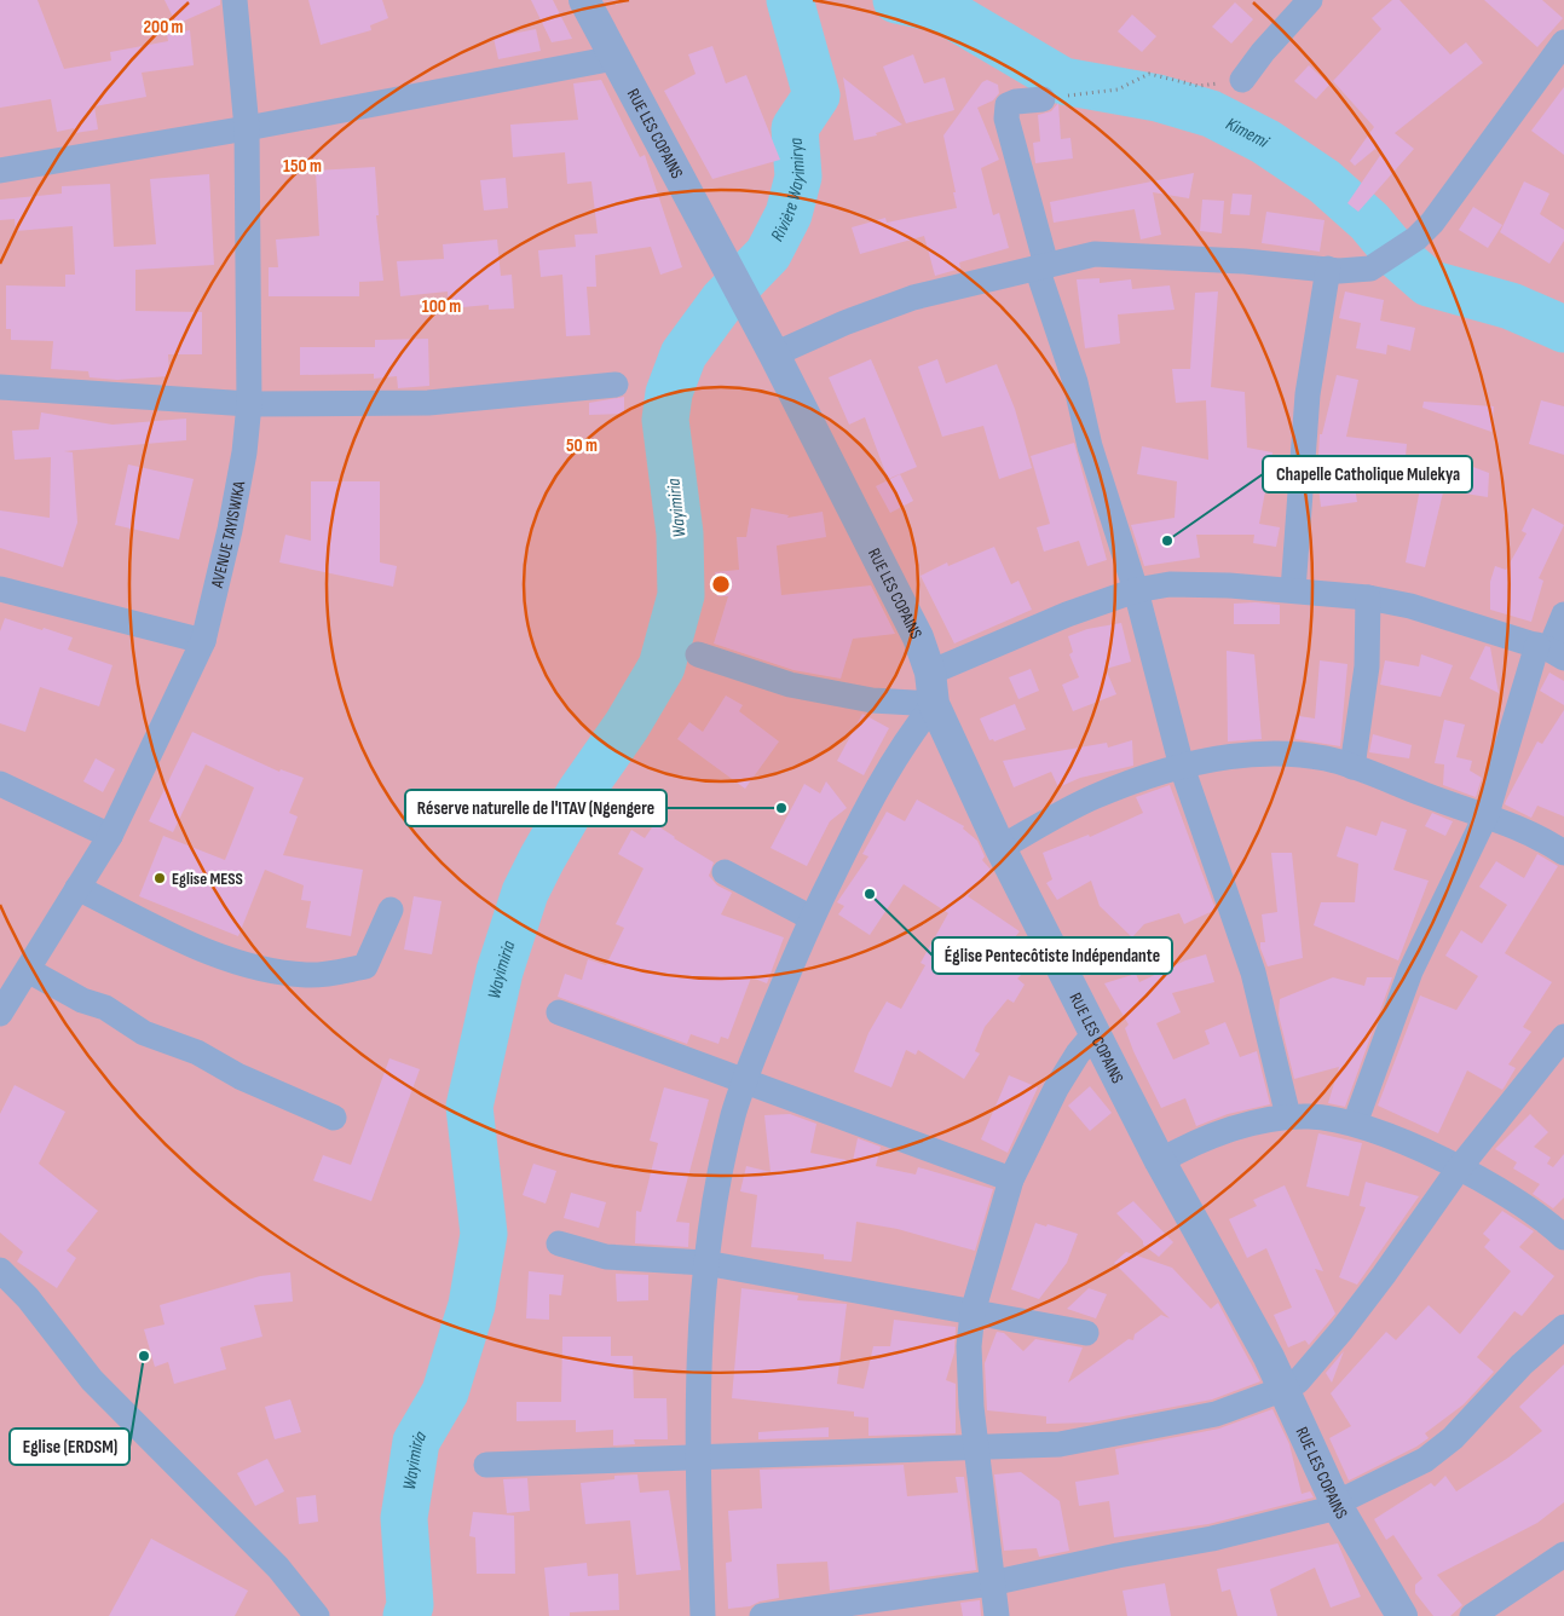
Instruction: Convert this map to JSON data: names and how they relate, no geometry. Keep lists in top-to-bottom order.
{
  "streets": {
    "street": ["RUE LES COPAINS", "AVENUE TAYISWIKA"]
  },
  "water": ["Kimemi", "Rivière Wayimirya", "Wayimiria"],
  "places": [
    "Chapelle Catholique Mulekya",
    "Réserve naturelle de l'ITAV (Ngengere",
    "Eglise MESS",
    "Église Pentecôtiste Indépendante",
    "Eglise (ERDSM)"
  ],
  "rings": [
    "200 m",
    "150 m",
    "100 m",
    "50 m"
  ]
}
